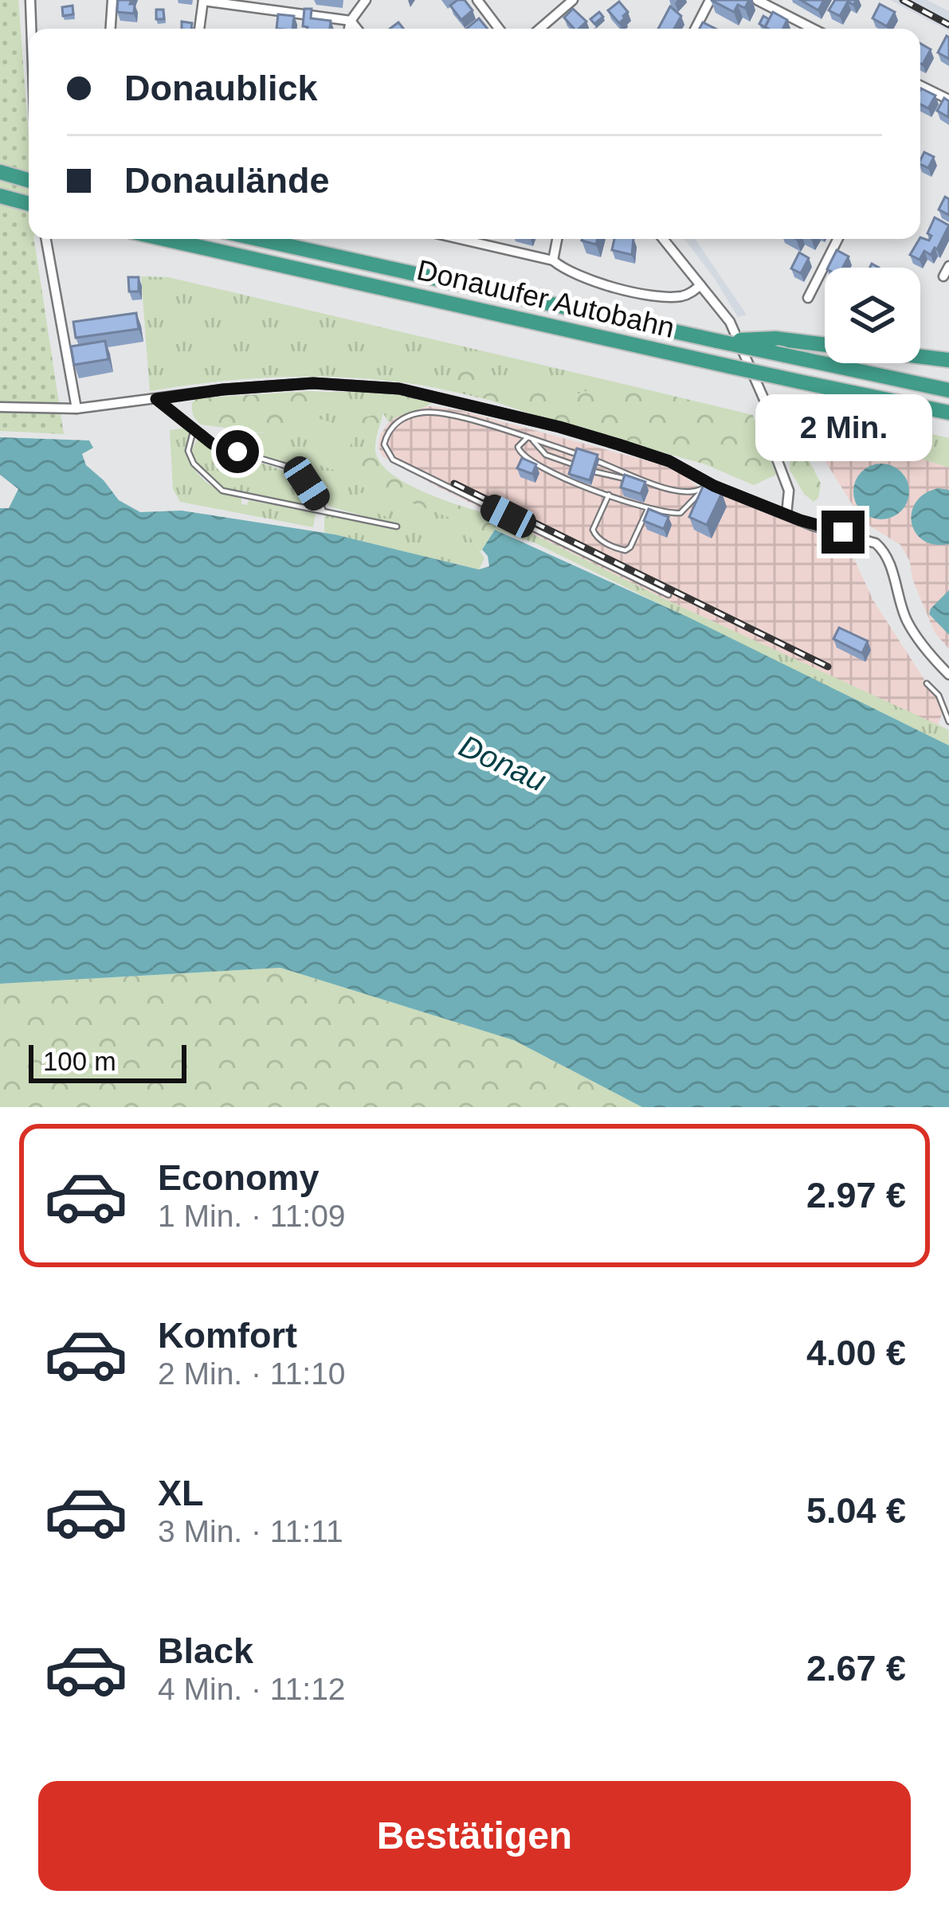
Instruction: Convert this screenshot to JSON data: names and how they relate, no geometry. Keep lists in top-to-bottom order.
{
  "streets": {
    "highway": ["Donauufer Autobahn"]
  },
  "water": ["Donau"],
  "scale_bar": "100 m",
  "page": {
    "banner": ["Donaublick", "Donaulände"],
    "bubble": "2 Min.",
    "scale": "100 m",
    "list": [
      {
        "name": "Economy",
        "note": "1 Min. · 11:09",
        "value": "2.97 €"
      },
      {
        "name": "Komfort",
        "note": "2 Min. · 11:10",
        "value": "4.00 €"
      },
      {
        "name": "XL",
        "note": "3 Min. · 11:11",
        "value": "5.04 €"
      },
      {
        "name": "Black",
        "note": "4 Min. · 11:12",
        "value": "2.67 €"
      }
    ],
    "buttons": "Bestätigen"
  }
}
